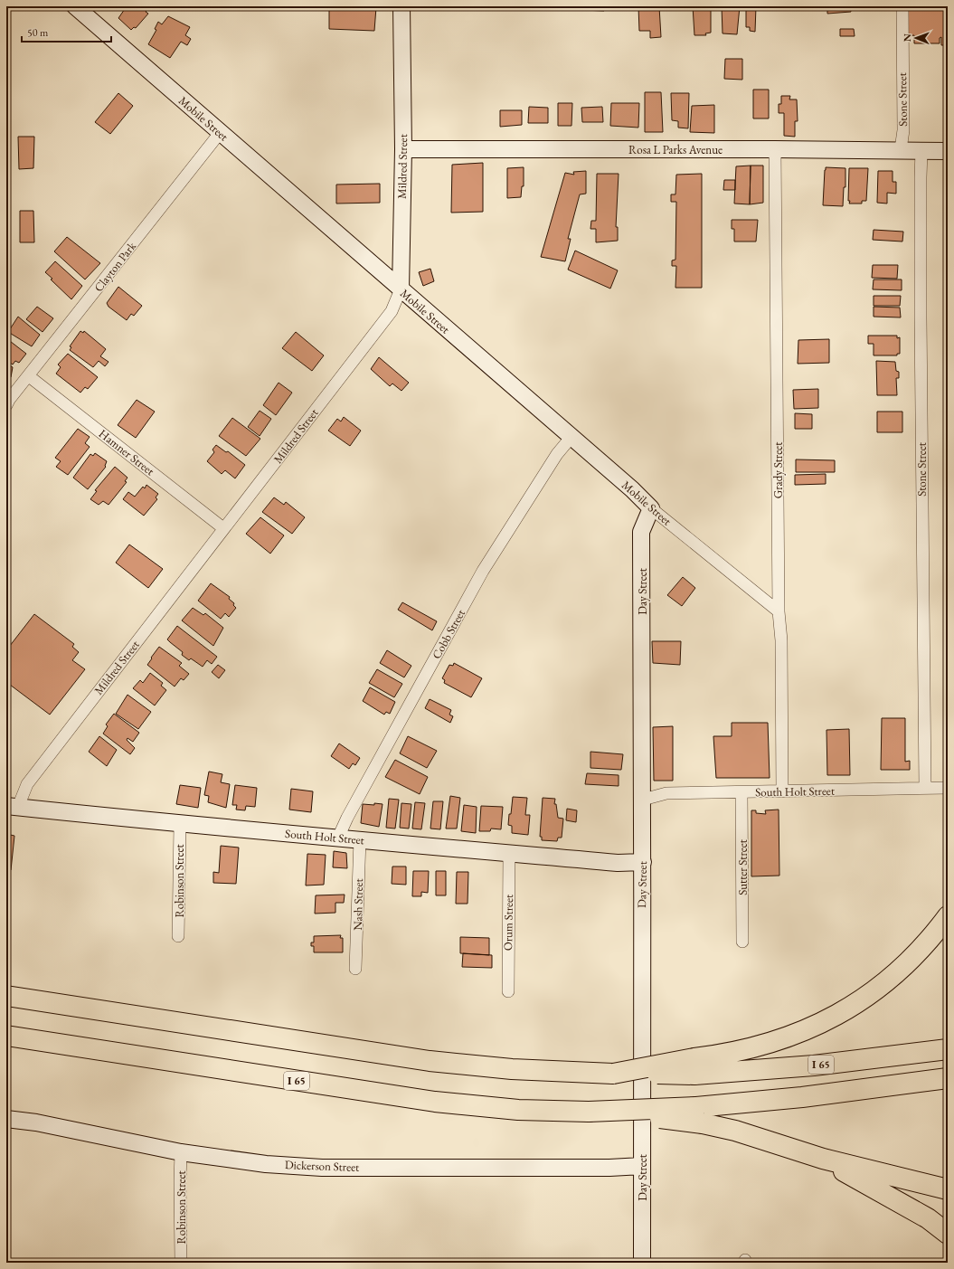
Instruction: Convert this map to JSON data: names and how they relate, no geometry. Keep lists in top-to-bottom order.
{
  "streets": {
    "highway": ["I 65"],
    "street": [
      "Stone Street",
      "Mobile Street",
      "Rosa L Parks Avenue",
      "Mildred Street",
      "Clayton Park",
      "Hamner Street",
      "Grady Street",
      "Day Street",
      "Cobb Street",
      "South Holt Street",
      "Sutter Street",
      "Robinson Street",
      "Nash Street",
      "Orum Street",
      "Dickerson Street"
    ]
  },
  "crossings": [
    ["Stone Street", "Rosa L Parks Avenue"],
    ["Stone Street", "South Holt Street"],
    ["Mobile Street", "Mildred Street"],
    ["Mobile Street", "Clayton Park"],
    ["Mobile Street", "Grady Street"],
    ["Mobile Street", "Day Street"],
    ["Mobile Street", "Cobb Street"],
    ["Rosa L Parks Avenue", "Mildred Street"],
    ["Rosa L Parks Avenue", "Grady Street"],
    ["Mildred Street", "Hamner Street"],
    ["Mildred Street", "South Holt Street"],
    ["Clayton Park", "Hamner Street"],
    ["Grady Street", "South Holt Street"],
    ["Day Street", "South Holt Street"],
    ["Day Street", "Dickerson Street"],
    ["Cobb Street", "South Holt Street"],
    ["South Holt Street", "Sutter Street"],
    ["South Holt Street", "Robinson Street"],
    ["South Holt Street", "Nash Street"],
    ["South Holt Street", "Orum Street"],
    ["Robinson Street", "Dickerson Street"]
  ],
  "scale_bar": "50 m",
  "north": "left"
}
